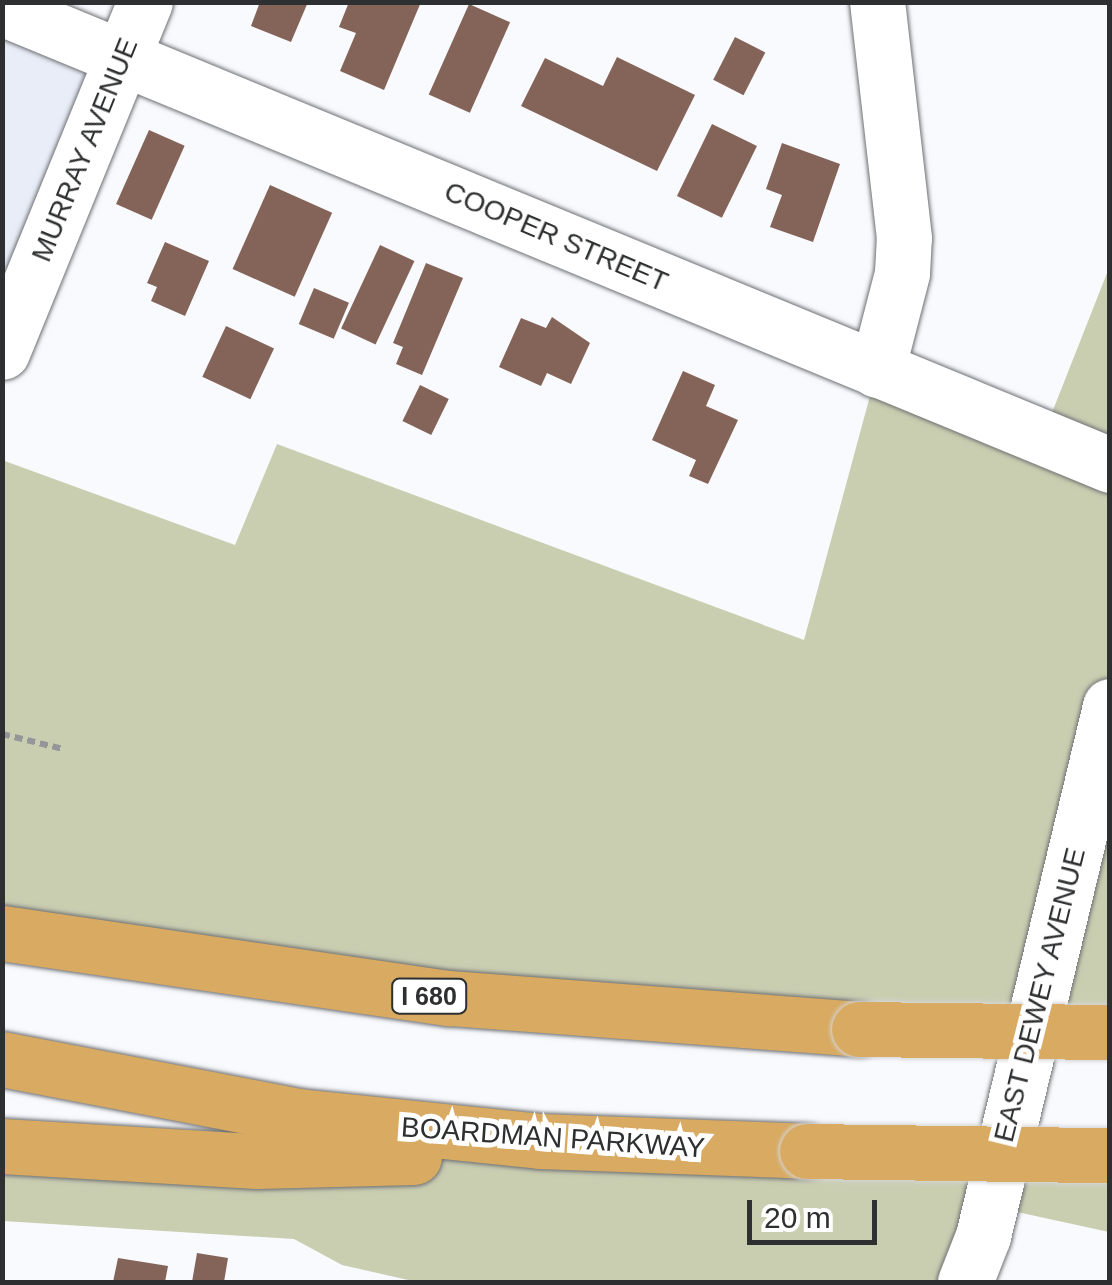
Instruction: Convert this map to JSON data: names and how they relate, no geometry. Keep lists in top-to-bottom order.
{
  "streets": {
    "highway": ["I 680", "BOARDMAN PARKWAY"],
    "street": ["MURRAY AVENUE", "COOPER STREET", "EAST DEWEY AVENUE"]
  },
  "crossings": [
    ["MURRAY AVENUE", "COOPER STREET"]
  ],
  "scale_bar": "20 m"
}
